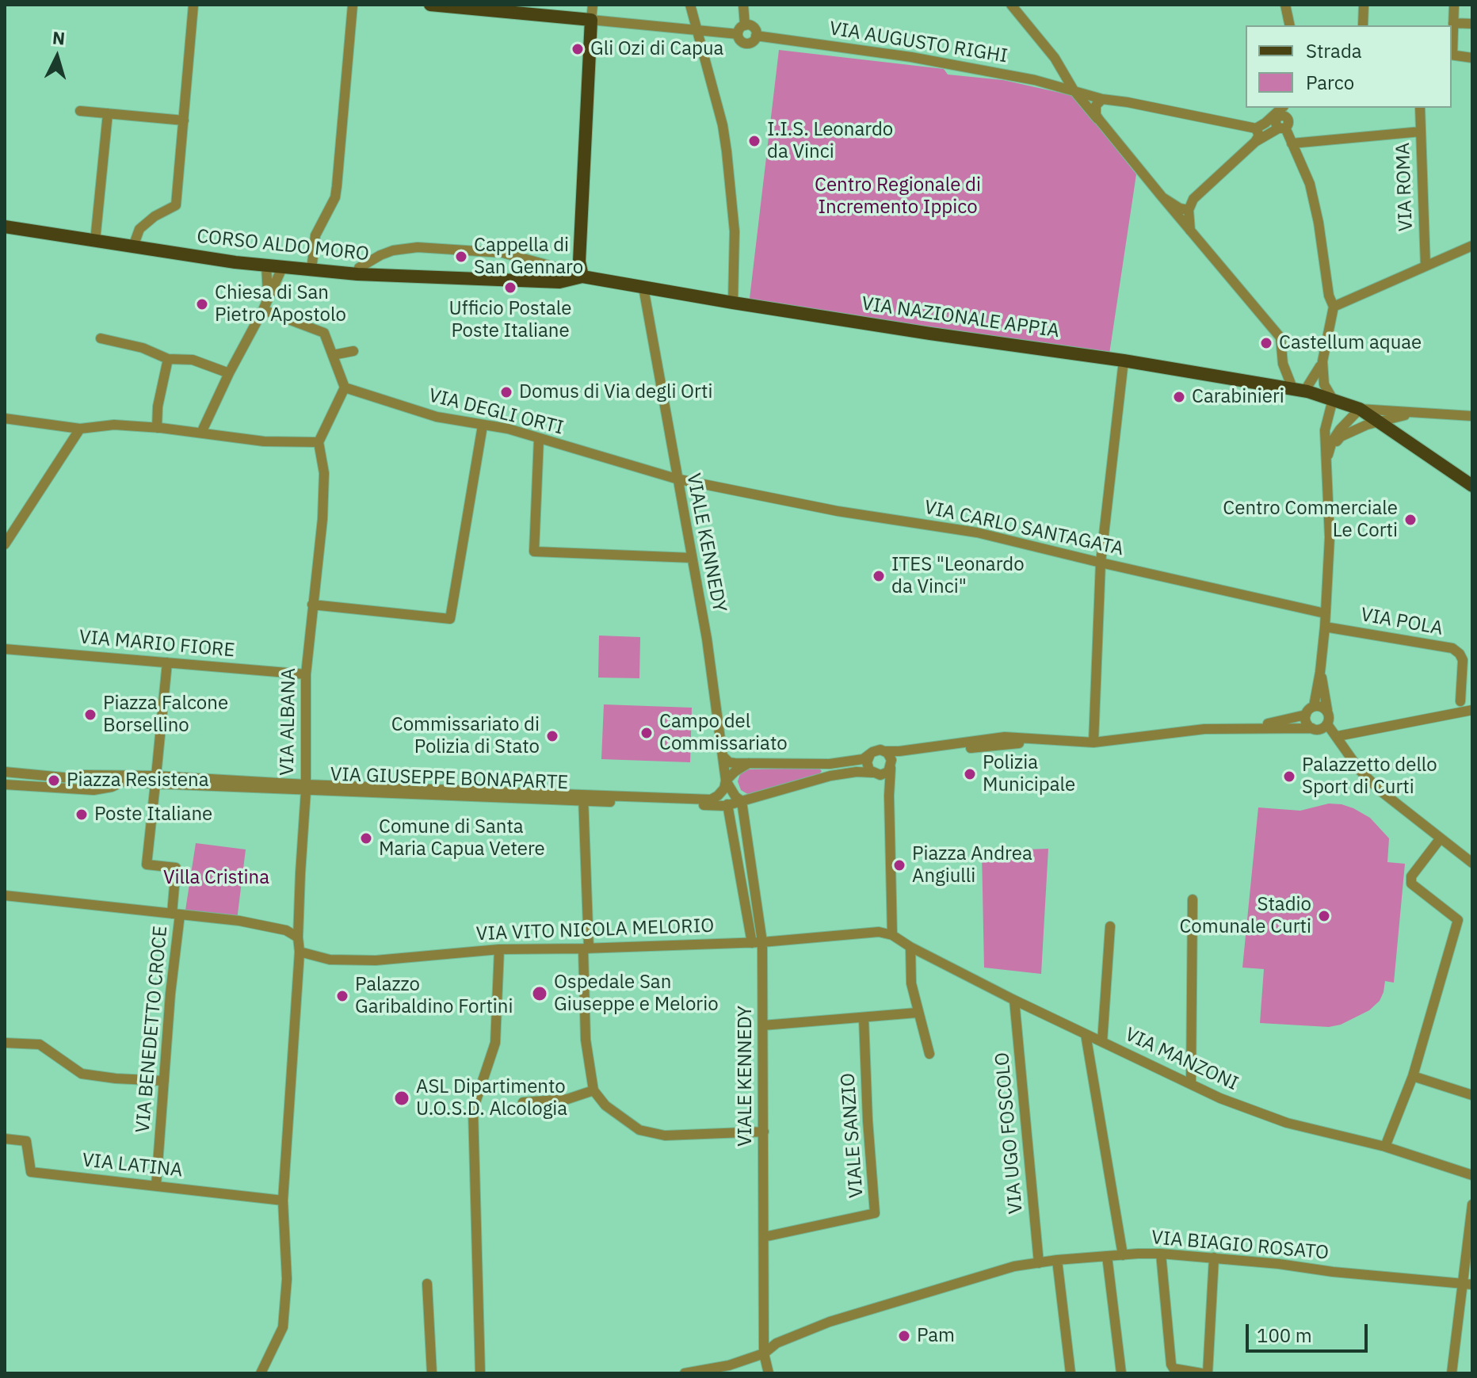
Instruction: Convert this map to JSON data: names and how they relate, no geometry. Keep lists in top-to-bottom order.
{
  "streets": {
    "main road": ["CORSO ALDO MORO", "VIA NAZIONALE APPIA"],
    "street": [
      "VIA AUGUSTO RIGHI",
      "VIA ROMA",
      "VIA DEGLI ORTI",
      "VIA CARLO SANTAGATA",
      "VIALE KENNEDY",
      "VIA POLA",
      "VIA MARIO FIORE",
      "VIA ALBANA",
      "VIA GIUSEPPE BONAPARTE",
      "VIA VITO NICOLA MELORIO",
      "VIA BENEDETTO CROCE",
      "VIA MANZONI",
      "VIA UGO FOSCOLO",
      "VIALE SANZIO",
      "VIA LATINA",
      "VIA BIAGIO ROSATO"
    ]
  },
  "crossings": [
    ["CORSO ALDO MORO", "VIA NAZIONALE APPIA"],
    ["VIA NAZIONALE APPIA", "VIALE KENNEDY"],
    ["VIA DEGLI ORTI", "VIA CARLO SANTAGATA"],
    ["VIA DEGLI ORTI", "VIALE KENNEDY"],
    ["VIA CARLO SANTAGATA", "VIALE KENNEDY"],
    ["VIALE KENNEDY", "VIA GIUSEPPE BONAPARTE"],
    ["VIALE KENNEDY", "VIA VITO NICOLA MELORIO"],
    ["VIALE KENNEDY", "VIALE SANZIO"],
    ["VIALE KENNEDY", "VIA BIAGIO ROSATO"],
    ["VIA MARIO FIORE", "VIA ALBANA"],
    ["VIA ALBANA", "VIA GIUSEPPE BONAPARTE"],
    ["VIA ALBANA", "VIA VITO NICOLA MELORIO"],
    ["VIA ALBANA", "VIA LATINA"],
    ["VIA GIUSEPPE BONAPARTE", "VIA BENEDETTO CROCE"],
    ["VIA VITO NICOLA MELORIO", "VIA MANZONI"],
    ["VIA BENEDETTO CROCE", "VIA LATINA"],
    ["VIA MANZONI", "VIA UGO FOSCOLO"],
    ["VIA UGO FOSCOLO", "VIA BIAGIO ROSATO"]
  ],
  "parks": ["Centro Regionale di Incremento Ippico", "Villa Cristina"],
  "places": [
    "Gli Ozi di Capua",
    "I.I.S. Leonardo da Vinci",
    "Cappella di San Gennaro",
    "Ufficio Postale Poste Italiane",
    "Chiesa di San Pietro Apostolo",
    "Castellum aquae",
    "Domus di Via degli Orti",
    "Carabinieri",
    "Centro Commerciale Le Corti",
    "ITES \"Leonardo da Vinci\"",
    "Piazza Falcone Borsellino",
    "Campo del Commissariato",
    "Commissariato di Polizia di Stato",
    "Polizia Municipale",
    "Palazzetto dello Sport di Curti",
    "Piazza Resistena",
    "Poste Italiane",
    "Comune di Santa Maria Capua Vetere",
    "Piazza Andrea Angiulli",
    "Stadio Comunale Curti",
    "Ospedale San Giuseppe e Melorio",
    "Palazzo Garibaldino Fortini",
    "ASL Dipartimento U.O.S.D. Alcologia",
    "Pam"
  ],
  "legend": ["Strada", "Parco"],
  "scale_bar": "100 m",
  "north": "top"
}
